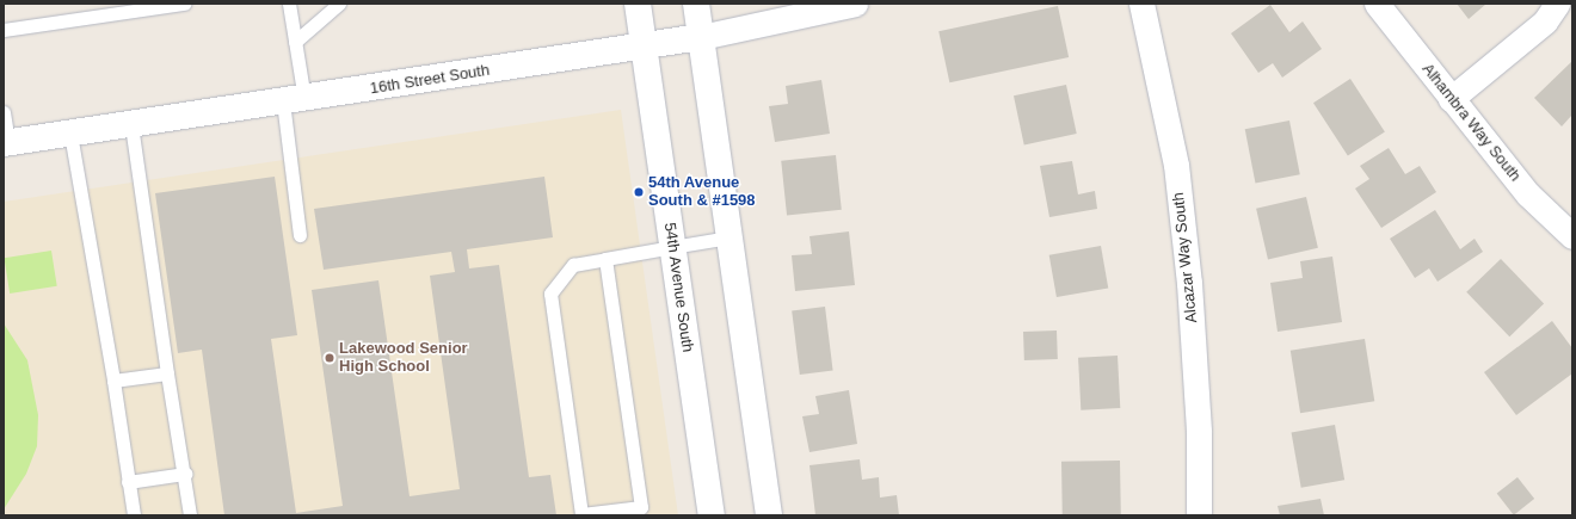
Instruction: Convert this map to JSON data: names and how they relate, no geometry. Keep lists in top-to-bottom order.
{
  "streets": {
    "main road": ["16th Street South", "54th Avenue South"],
    "street": ["Alhambra Way South", "Alcazar Way South"]
  },
  "crossings": [
    ["16th Street South", "54th Avenue South"]
  ],
  "places": ["54th Avenue South & #1598", "Lakewood Senior High School"]
}
